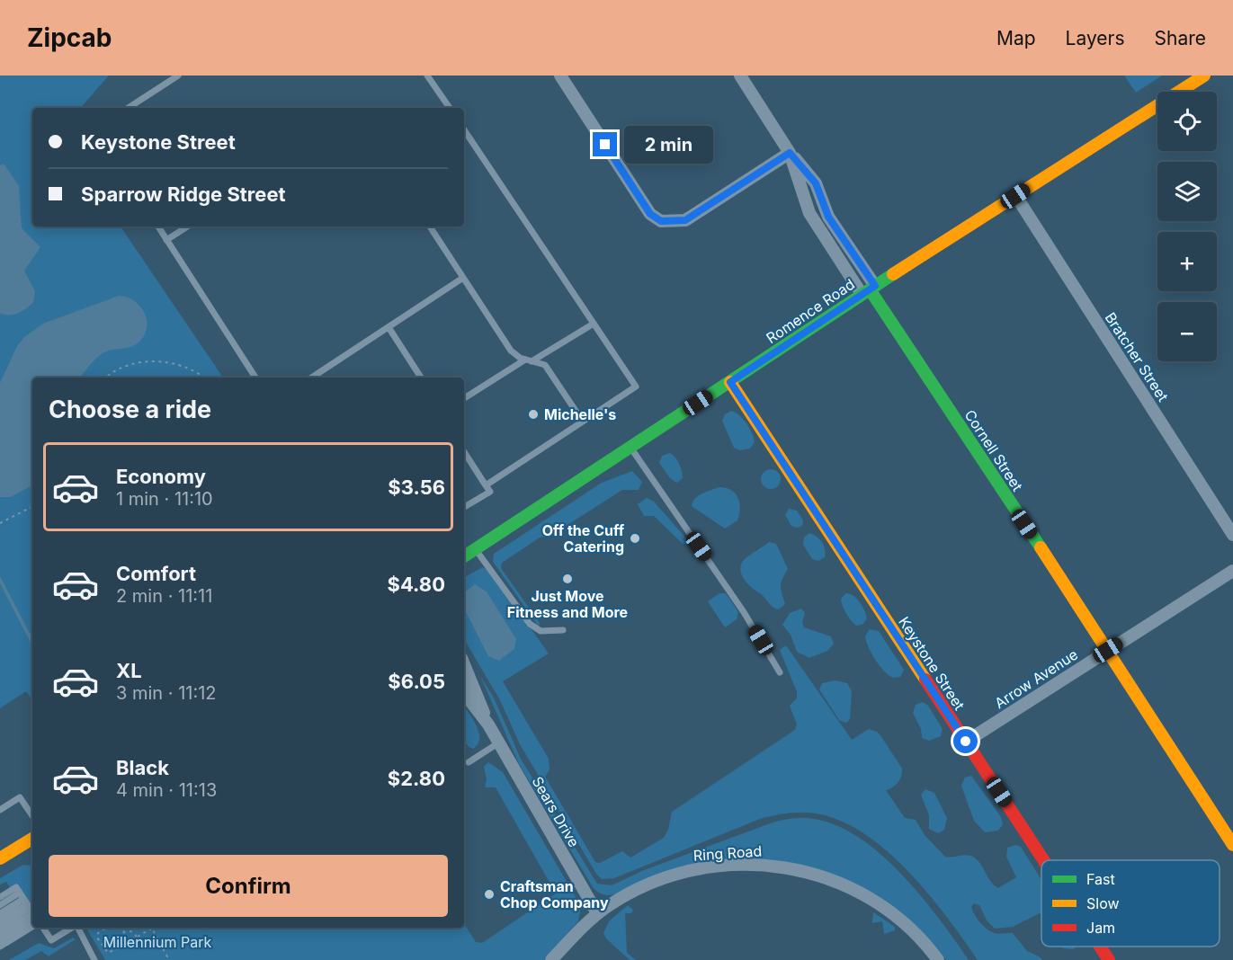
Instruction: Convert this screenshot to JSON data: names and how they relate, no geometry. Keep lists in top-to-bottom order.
{
  "streets": {
    "street": [
      "Romence Road",
      "Bratcher Street",
      "Cornell Street",
      "Keystone Street",
      "Arrow Avenue",
      "Sears Drive",
      "Ring Road"
    ]
  },
  "crossings": [
    ["Romence Road", "Bratcher Street"],
    ["Romence Road", "Cornell Street"],
    ["Romence Road", "Keystone Street"],
    ["Cornell Street", "Arrow Avenue"],
    ["Keystone Street", "Arrow Avenue"],
    ["Sears Drive", "Ring Road"]
  ],
  "parks": ["Millennium Park"],
  "places": [
    "Michelle's",
    "Off the Cuff Catering",
    "Just Move Fitness and More",
    "Craftsman Chop Company"
  ],
  "legend": ["Fast", "Slow", "Jam"],
  "page": {
    "header": "Zipcab",
    "nav": ["Map", "Layers", "Share"],
    "map_buttons": ["+", "−"],
    "banner": ["Keystone Street", "Sparrow Ridge Street"],
    "bubble": "2 min",
    "heading": "Choose a ride",
    "list": [
      {
        "name": "Economy",
        "note": "1 min · 11:10",
        "value": "$3.56"
      },
      {
        "name": "Comfort",
        "note": "2 min · 11:11",
        "value": "$4.80"
      },
      {
        "name": "XL",
        "note": "3 min · 11:12",
        "value": "$6.05"
      },
      {
        "name": "Black",
        "note": "4 min · 11:13",
        "value": "$2.80"
      }
    ],
    "buttons": "Confirm"
  }
}
